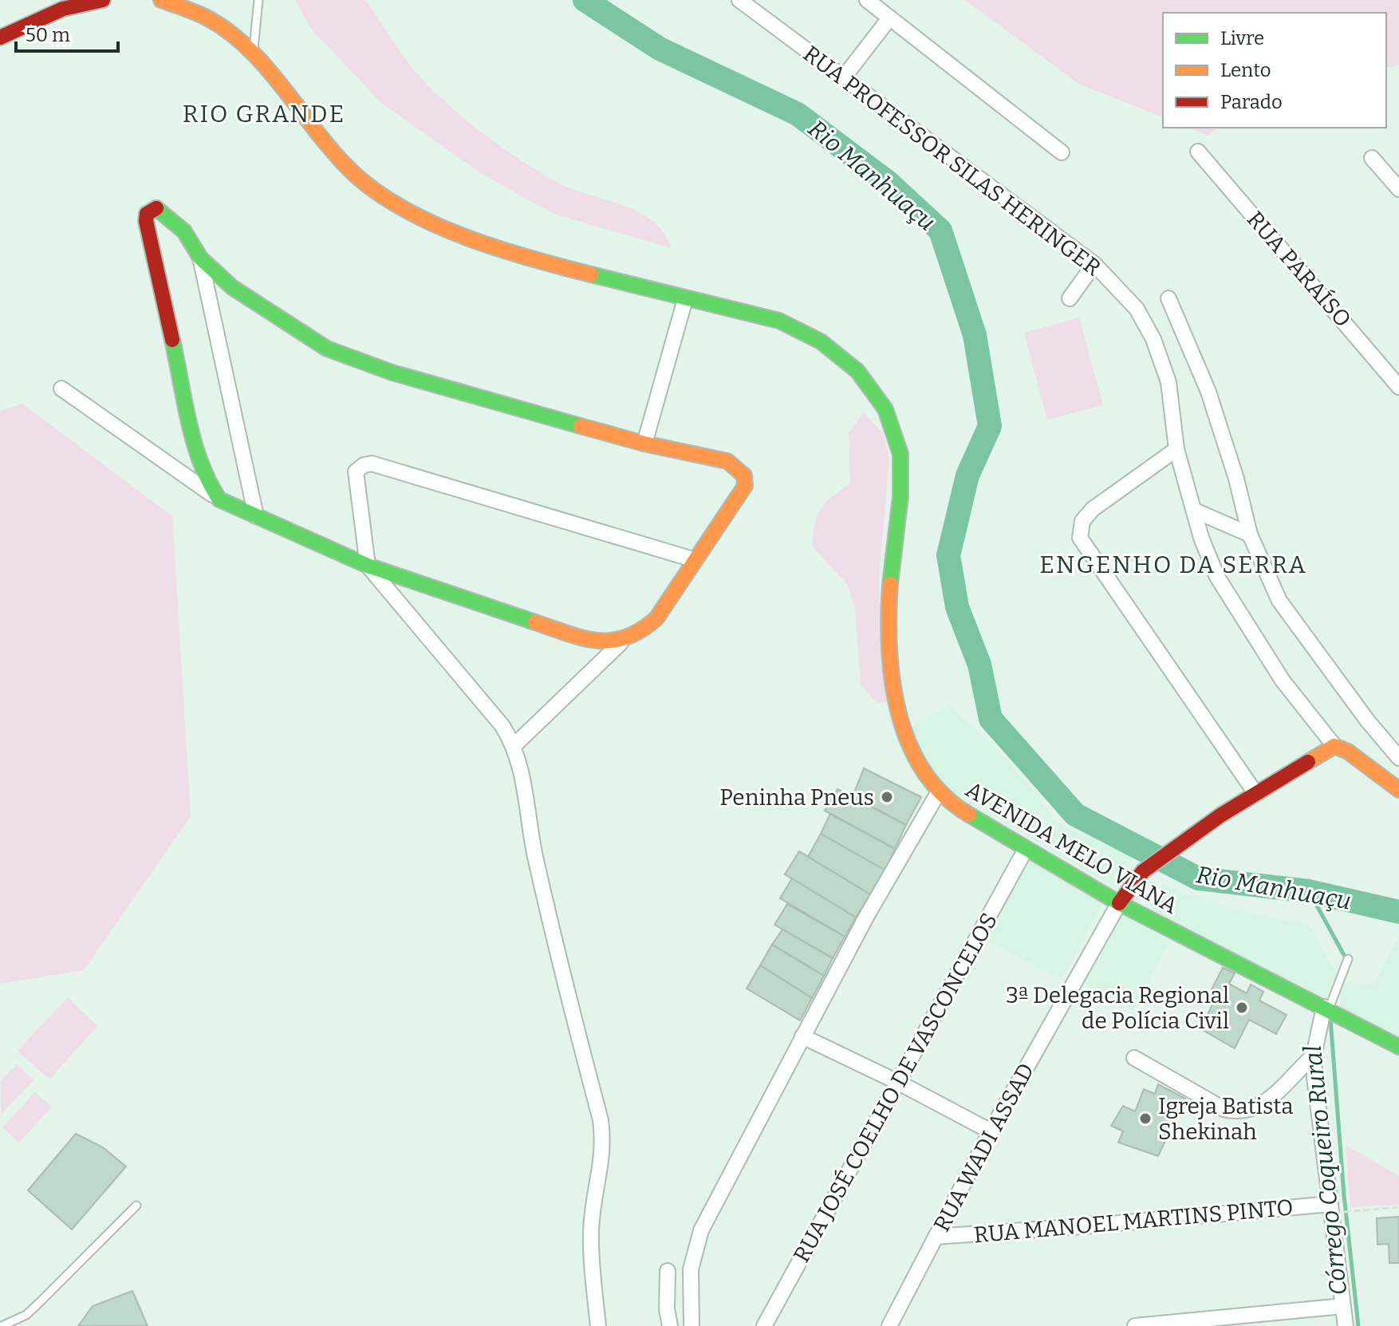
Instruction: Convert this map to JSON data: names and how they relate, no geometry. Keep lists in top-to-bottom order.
{
  "streets": {
    "main road": ["AVENIDA MELO VIANA"],
    "street": [
      "RUA PROFESSOR SILAS HERINGER",
      "RUA PARAÍSO",
      "RUA JOSÉ COELHO DE VASCONCELOS",
      "RUA WADI ASSAD",
      "RUA MANOEL MARTINS PINTO"
    ]
  },
  "crossings": [
    ["AVENIDA MELO VIANA", "RUA JOSÉ COELHO DE VASCONCELOS"],
    ["AVENIDA MELO VIANA", "RUA WADI ASSAD"],
    ["RUA WADI ASSAD", "RUA MANOEL MARTINS PINTO"]
  ],
  "districts": ["RIO GRANDE", "ENGENHO DA SERRA"],
  "water": ["Rio Manhuaçu", "Córrego Coqueiro Rural"],
  "places": ["Peninha Pneus", "3ª Delegacia Regional de Polícia Civil", "Igreja Batista Shekinah"],
  "legend": ["Livre", "Lento", "Parado"],
  "scale_bar": "50 m"
}
